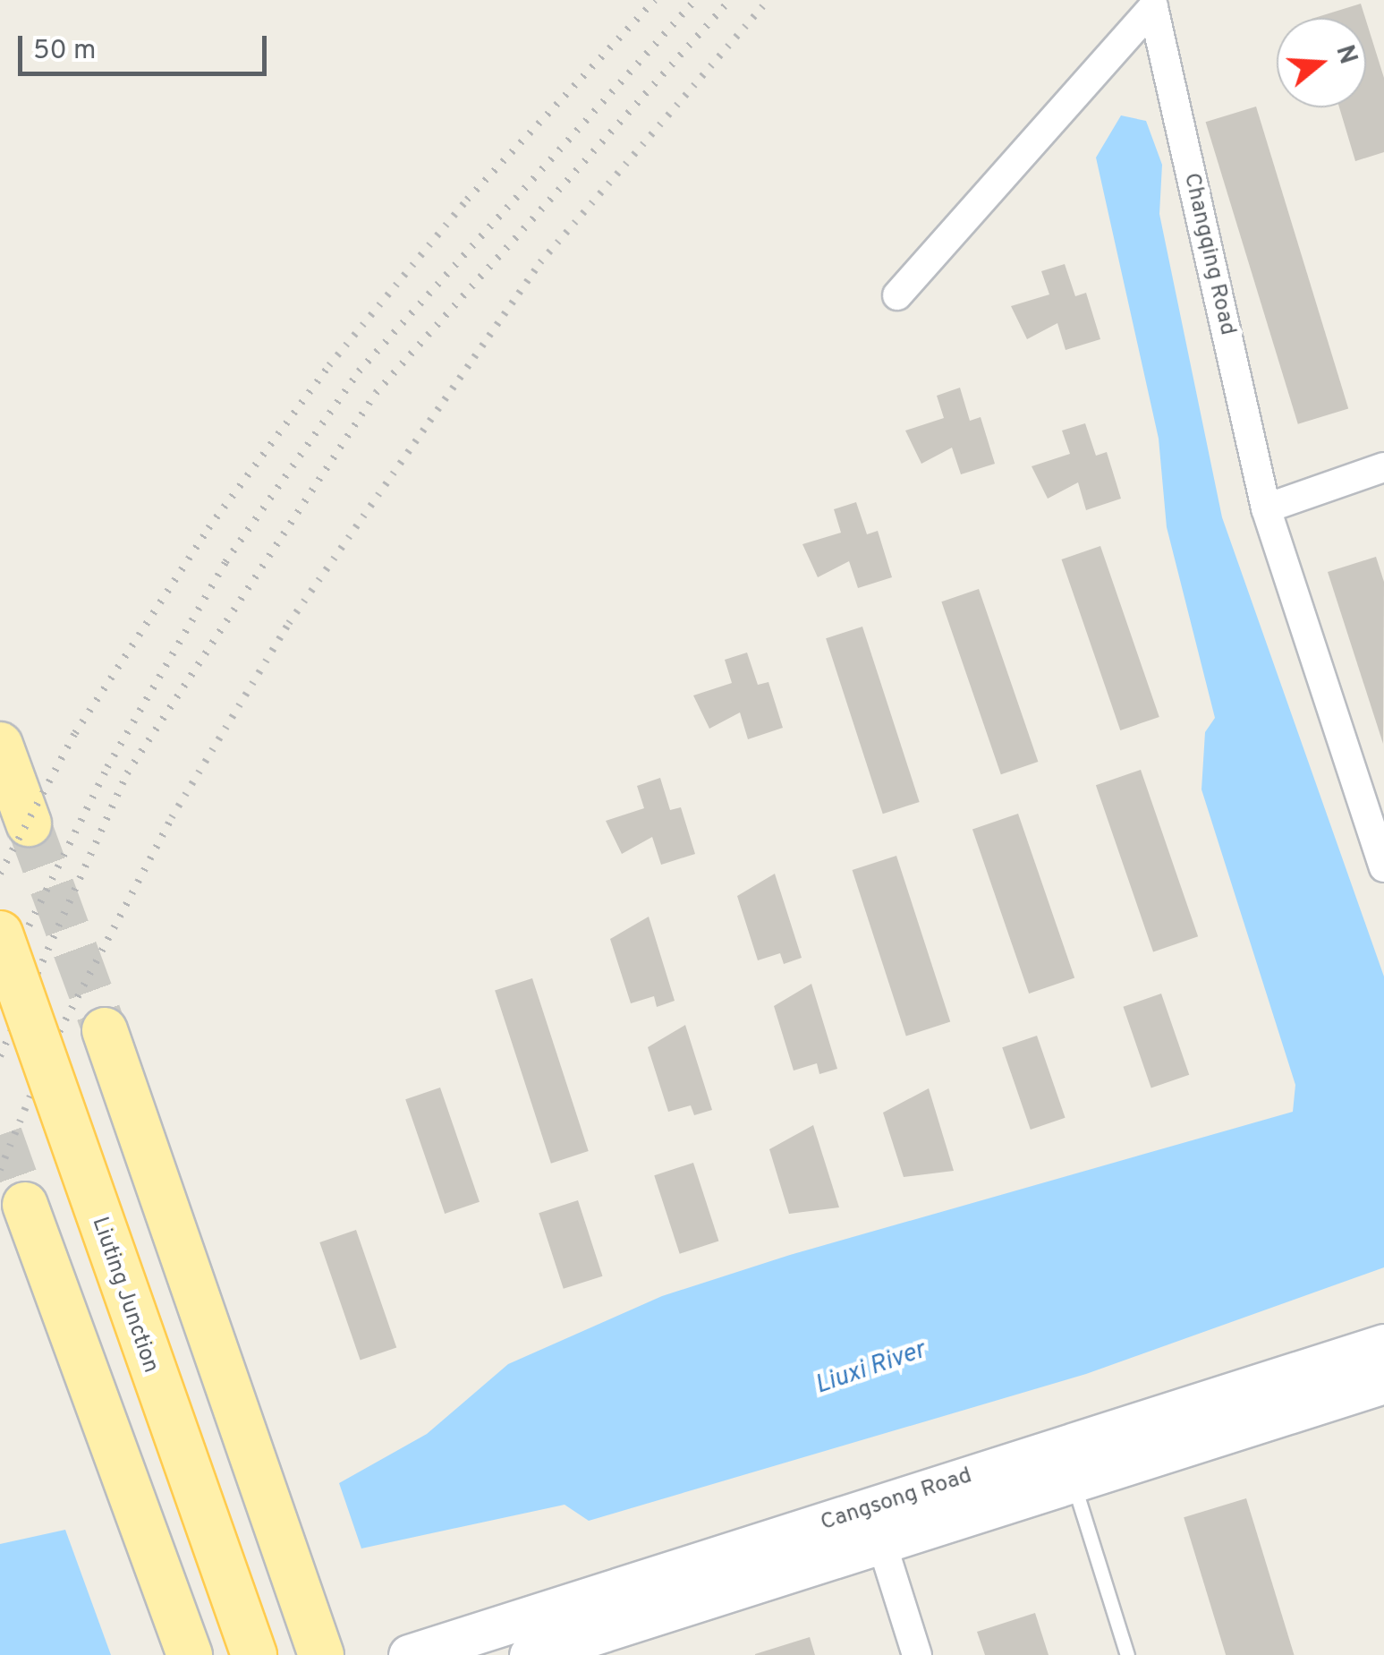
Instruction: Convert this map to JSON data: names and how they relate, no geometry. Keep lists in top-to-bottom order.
{
  "streets": {
    "main road": ["Liuting Junction", "Cangsong Road"],
    "street": ["Changqing Road"]
  },
  "water": ["Liuxi River"],
  "scale_bar": "50 m",
  "north": "right"
}
